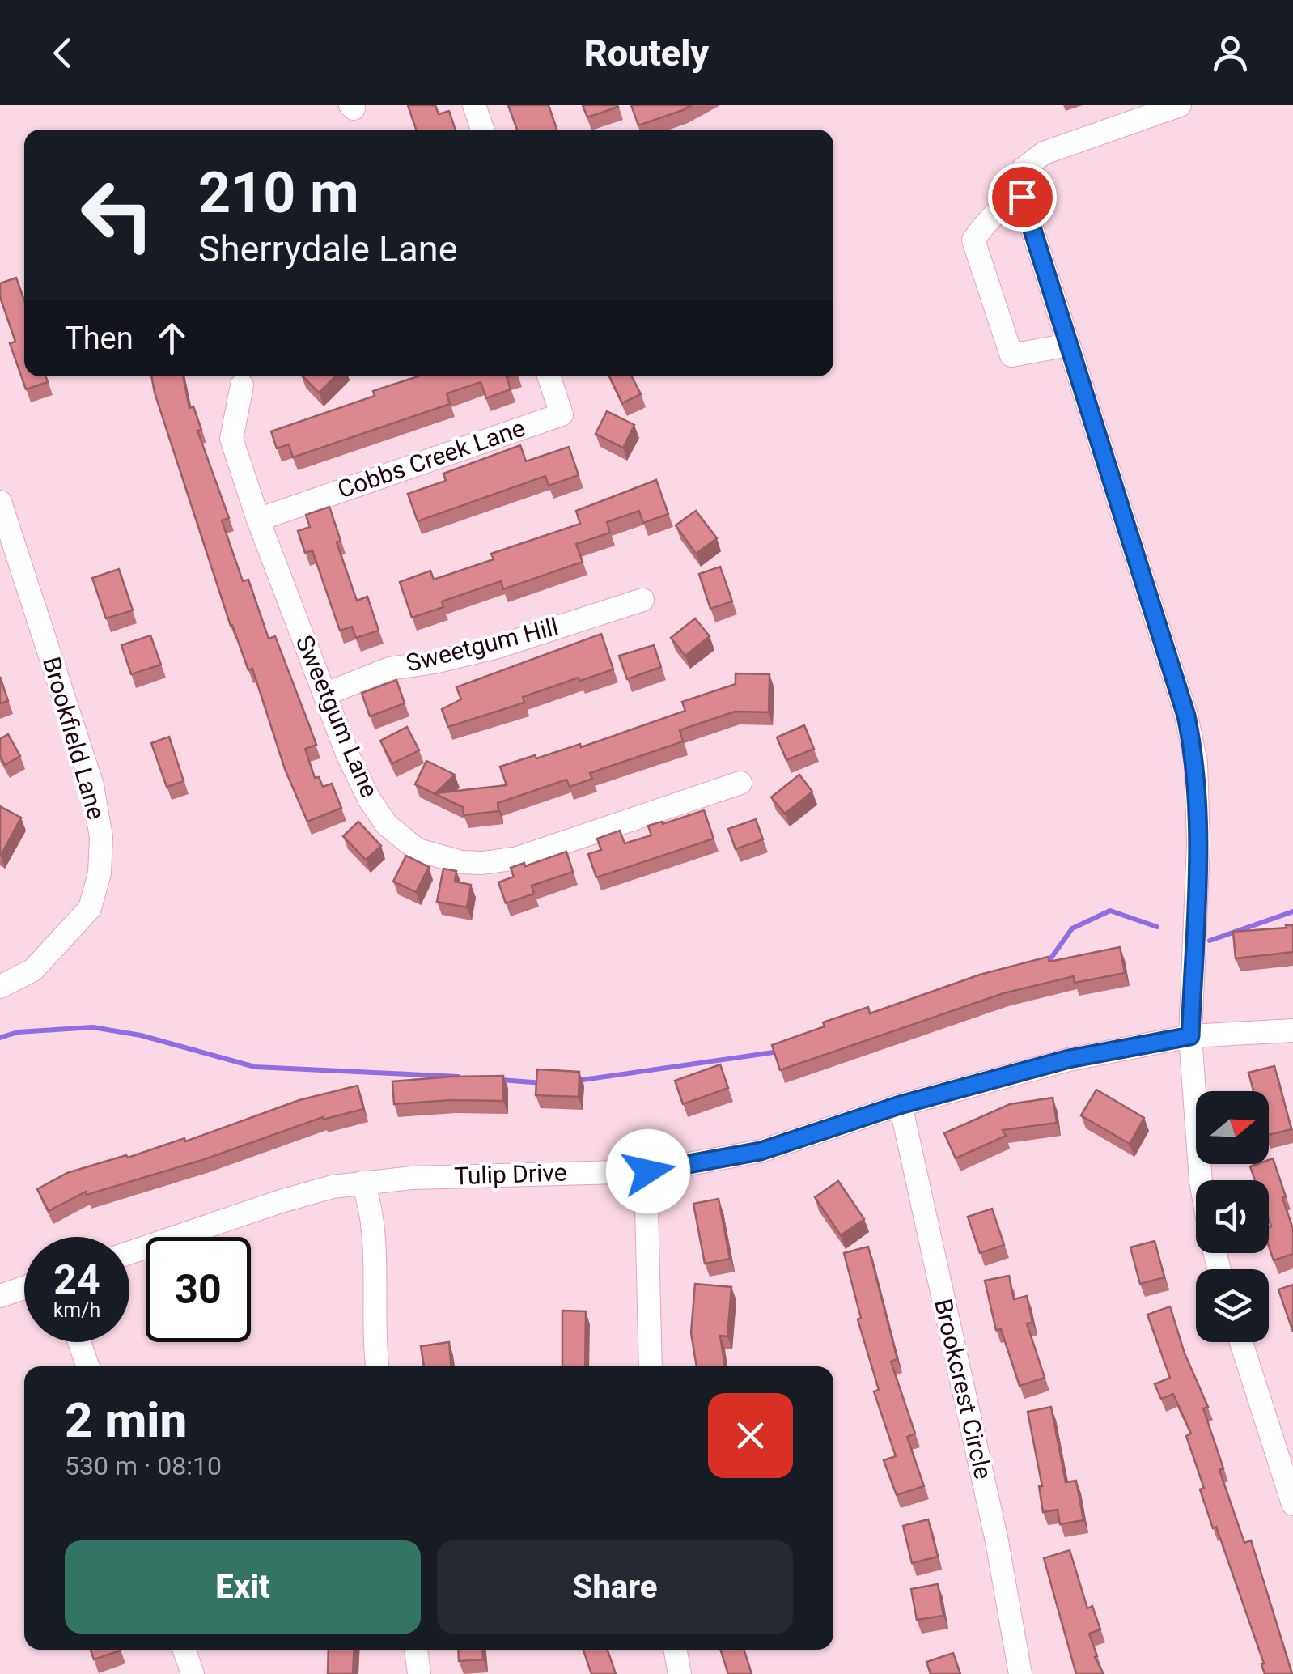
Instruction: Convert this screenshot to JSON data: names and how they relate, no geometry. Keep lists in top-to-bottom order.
{
  "streets": {
    "street": [
      "Cobbs Creek Lane",
      "Sweetgum Hill",
      "Sweetgum Lane",
      "Brookfield Lane",
      "Tulip Drive",
      "Brookcrest Circle"
    ]
  },
  "crossings": [
    ["Cobbs Creek Lane", "Sweetgum Lane"],
    ["Sweetgum Hill", "Sweetgum Lane"],
    ["Tulip Drive", "Brookcrest Circle"]
  ],
  "north": "right",
  "page": {
    "header": "Routely",
    "turn": ["210 m", "Sherrydale Lane"],
    "then": "Then",
    "speed": "24 km/h",
    "limit": "30",
    "heading": ["2 min", "530 m · 08:10"],
    "buttons": ["Exit", "Share"]
  }
}
